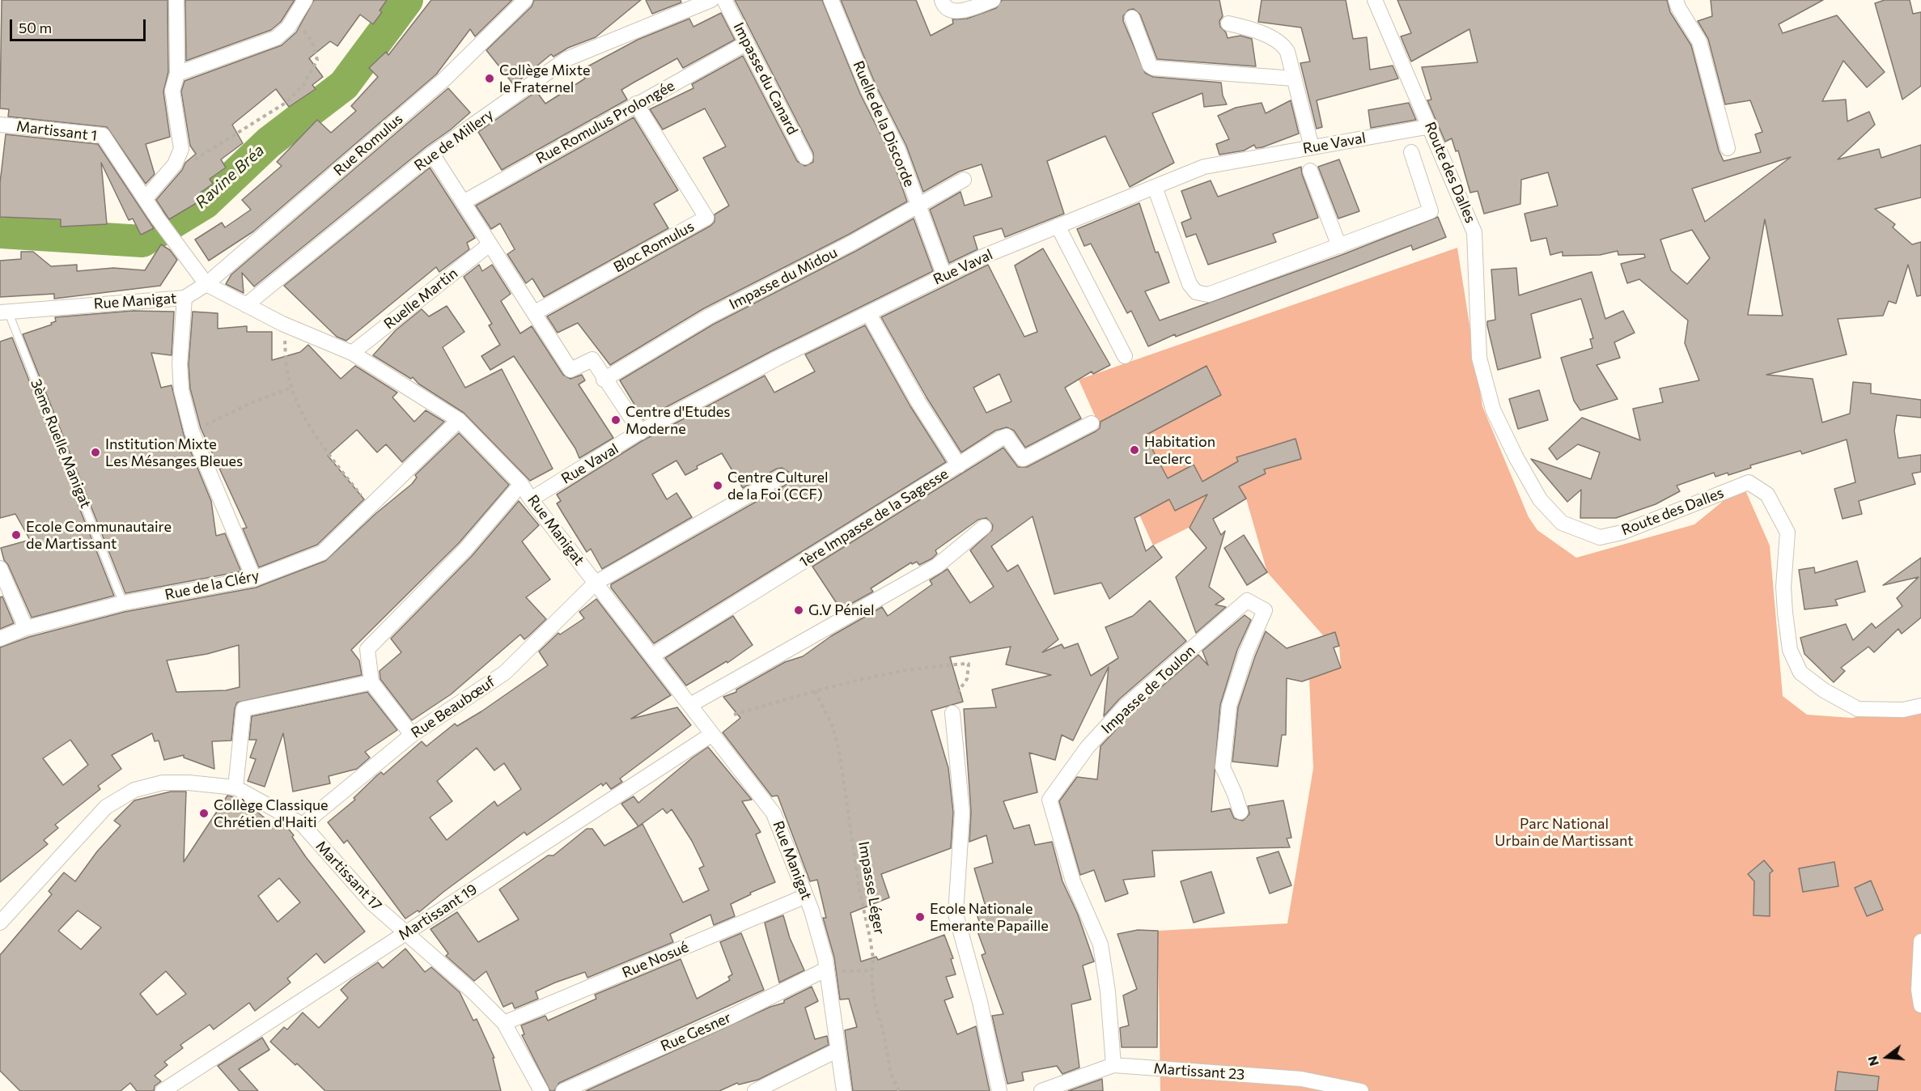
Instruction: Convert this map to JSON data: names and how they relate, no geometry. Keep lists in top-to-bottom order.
{
  "streets": {
    "street": [
      "Impasse du Canard",
      "Rue Romulus Prolongée",
      "Ruelle de la Discorde",
      "Martissant 1",
      "Rue de Millery",
      "Rue Vaval",
      "Rue Romulus",
      "Route des Dalles",
      "Bloc Romulus",
      "Impasse du Midou",
      "Ruelle Martin",
      "Rue Manigat",
      "1ère Impasse de la Sagesse",
      "Rue de la Cléry",
      "Impasse de Toulon",
      "Rue Beaubœuf",
      "Martissant 17",
      "Martissant 19",
      "Rue Nosué",
      "Rue Gesner",
      "Martissant 23"
    ],
    "lane": ["3ème Ruelle Manigat"],
    "path": ["Impasse Léger"]
  },
  "crossings": [
    ["Impasse du Canard", "Rue Romulus Prolongée"],
    ["Rue Romulus Prolongée", "Bloc Romulus"],
    ["Ruelle de la Discorde", "Rue Vaval"],
    ["Ruelle de la Discorde", "Impasse du Midou"],
    ["Martissant 1", "Rue Romulus"],
    ["Martissant 1", "Rue Manigat"],
    ["Rue de Millery", "Rue Manigat"],
    ["Rue Vaval", "Route des Dalles"],
    ["Rue Vaval", "Rue Manigat"],
    ["Rue Romulus", "Rue Manigat"],
    ["Ruelle Martin", "Rue Manigat"],
    ["Rue Manigat", "3ème Ruelle Manigat"],
    ["Rue Manigat", "1ère Impasse de la Sagesse"],
    ["Rue Manigat", "Rue de la Cléry"],
    ["Rue Manigat", "Rue Beaubœuf"],
    ["Rue Manigat", "Martissant 19"],
    ["Rue Manigat", "Rue Nosué"],
    ["Rue Manigat", "Rue Gesner"],
    ["3ème Ruelle Manigat", "Rue de la Cléry"],
    ["Impasse de Toulon", "Martissant 23"],
    ["Rue Beaubœuf", "Martissant 17"],
    ["Martissant 17", "Martissant 19"],
    ["Martissant 17", "Rue Nosué"]
  ],
  "water": ["Ravine Bréa"],
  "parks": ["Parc National Urbain de Martissant"],
  "places": [
    "Collège Mixte le Fraternel",
    "Centre d'Etudes Moderne",
    "Habitation Leclerc",
    "Institution Mixte Les Mésanges Bleues",
    "Centre Culturel de la Foi (CCF)",
    "Ecole Communautaire de Martissant",
    "G.V Péniel",
    "Collège Classique Chrétien d'Haiti",
    "Ecole Nationale Emerante Papaille"
  ],
  "scale_bar": "50 m",
  "north": "left"
}
